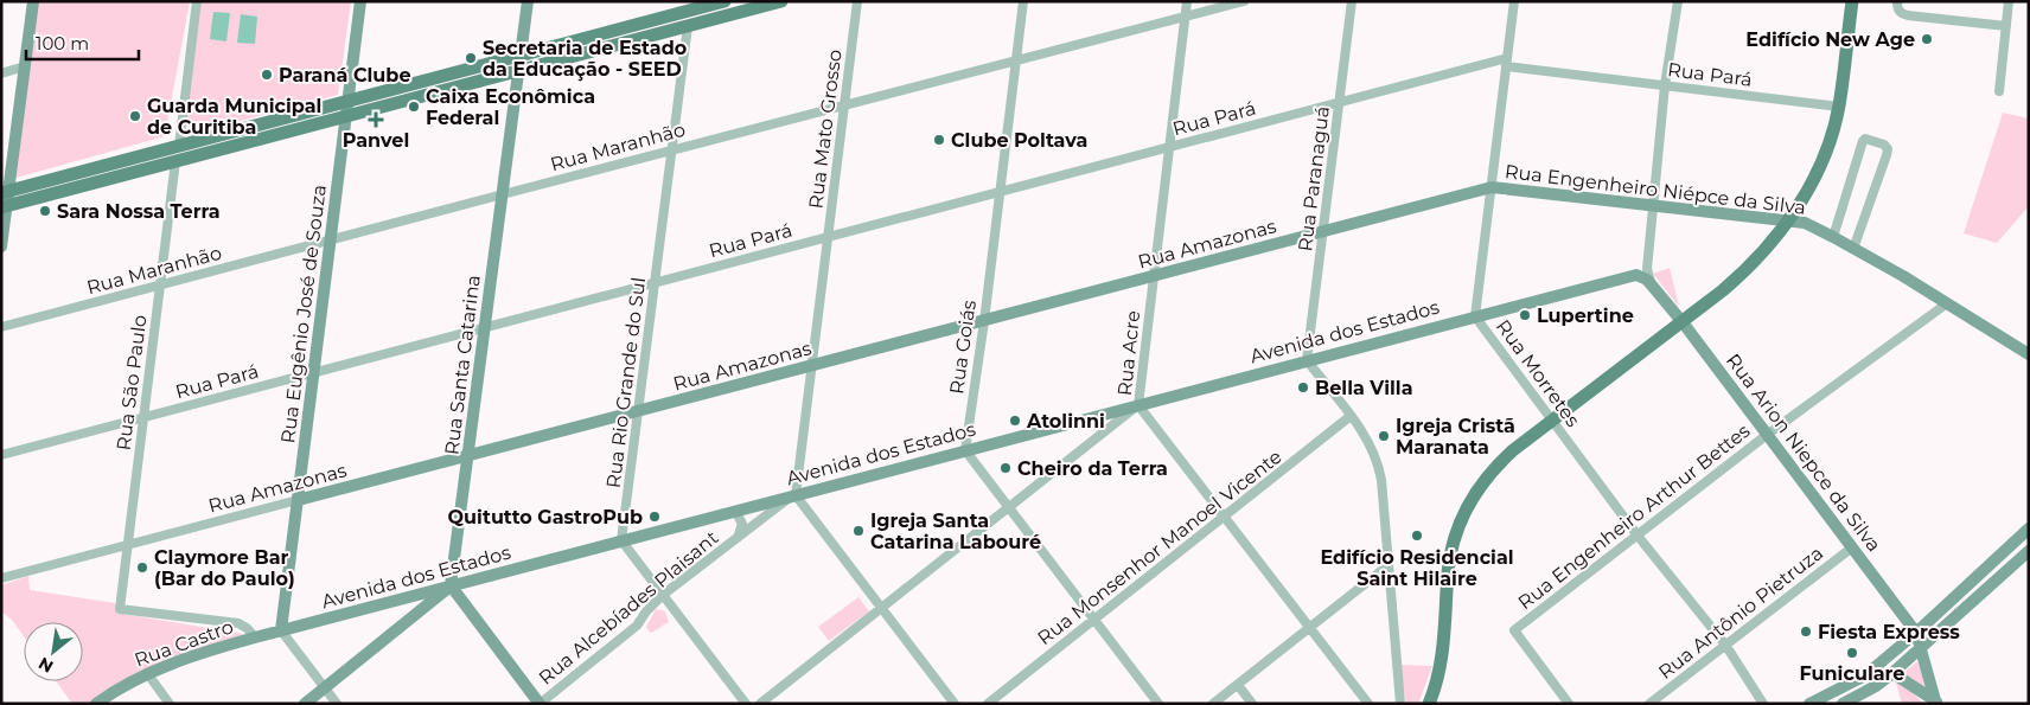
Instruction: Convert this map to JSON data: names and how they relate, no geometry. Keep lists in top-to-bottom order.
{
  "streets": {
    "street": [
      "Rua Pará",
      "Rua Mato Grosso",
      "Rua Maranhão",
      "Rua Paranaguá",
      "Rua Engenheiro Niépce da Silva",
      "Rua Amazonas",
      "Rua Eugênio José de Souza",
      "Avenida dos Estados",
      "Rua Goiás",
      "Rua Acre",
      "Rua Santa Catarina",
      "Rua Morretes",
      "Rua São Paulo",
      "Rua Rio Grande do Sul",
      "Rua Arion Niepce da Silva",
      "Rua Engenheiro Arthur Bettes",
      "Rua Monsenhor Manoel Vicente",
      "Rua Alcebíades Plaisant",
      "Rua Antônio Pietruza",
      "Rua Castro"
    ]
  },
  "crossings": [
    ["Rua Pará", "Rua Mato Grosso"],
    ["Rua Pará", "Rua Paranaguá"],
    ["Rua Pará", "Rua Eugênio José de Souza"],
    ["Rua Pará", "Rua Goiás"],
    ["Rua Pará", "Rua Acre"],
    ["Rua Pará", "Rua Santa Catarina"],
    ["Rua Pará", "Rua Morretes"],
    ["Rua Pará", "Rua São Paulo"],
    ["Rua Pará", "Rua Rio Grande do Sul"],
    ["Rua Mato Grosso", "Rua Maranhão"],
    ["Rua Mato Grosso", "Rua Amazonas"],
    ["Rua Mato Grosso", "Avenida dos Estados"],
    ["Rua Mato Grosso", "Rua Alcebíades Plaisant"],
    ["Rua Maranhão", "Rua Eugênio José de Souza"],
    ["Rua Maranhão", "Rua Goiás"],
    ["Rua Maranhão", "Rua Acre"],
    ["Rua Maranhão", "Rua Santa Catarina"],
    ["Rua Maranhão", "Rua São Paulo"],
    ["Rua Maranhão", "Rua Rio Grande do Sul"],
    ["Rua Paranaguá", "Rua Amazonas"],
    ["Rua Paranaguá", "Avenida dos Estados"],
    ["Rua Engenheiro Niépce da Silva", "Rua Amazonas"],
    ["Rua Engenheiro Niépce da Silva", "Rua Morretes"],
    ["Rua Engenheiro Niépce da Silva", "Rua Engenheiro Arthur Bettes"],
    ["Rua Amazonas", "Rua Eugênio José de Souza"],
    ["Rua Amazonas", "Rua Goiás"],
    ["Rua Amazonas", "Rua Acre"],
    ["Rua Amazonas", "Rua Santa Catarina"],
    ["Rua Amazonas", "Rua Morretes"],
    ["Rua Amazonas", "Rua São Paulo"],
    ["Rua Amazonas", "Rua Rio Grande do Sul"],
    ["Rua Eugênio José de Souza", "Avenida dos Estados"],
    ["Avenida dos Estados", "Rua Goiás"],
    ["Avenida dos Estados", "Rua Acre"],
    ["Avenida dos Estados", "Rua Santa Catarina"],
    ["Avenida dos Estados", "Rua Morretes"],
    ["Avenida dos Estados", "Rua São Paulo"],
    ["Avenida dos Estados", "Rua Rio Grande do Sul"],
    ["Avenida dos Estados", "Rua Arion Niepce da Silva"],
    ["Avenida dos Estados", "Rua Alcebíades Plaisant"],
    ["Avenida dos Estados", "Rua Castro"],
    ["Rua Acre", "Rua Monsenhor Manoel Vicente"],
    ["Rua Morretes", "Rua Engenheiro Arthur Bettes"],
    ["Rua Morretes", "Rua Antônio Pietruza"],
    ["Rua São Paulo", "Rua Castro"],
    ["Rua Arion Niepce da Silva", "Rua Engenheiro Arthur Bettes"],
    ["Rua Arion Niepce da Silva", "Rua Antônio Pietruza"]
  ],
  "places": {
    "other": [
      "Edifício New Age",
      "Secretaria de Estado da Educação - SEED",
      "Paraná Clube",
      "Caixa Econômica Federal",
      "Guarda Municipal de Curitiba",
      "Clube Poltava",
      "Sara Nossa Terra",
      "Lupertine",
      "Bella Villa",
      "Atolinni",
      "Igreja Cristã Maranata",
      "Cheiro da Terra",
      "Quitutto GastroPub",
      "Igreja Santa Catarina Labouré",
      "Edifício Residencial Saint Hilaire",
      "Claymore Bar (Bar do Paulo)",
      "Fiesta Express",
      "Funiculare"
    ],
    "health": ["Panvel"]
  },
  "scale_bar": "100 m",
  "north": "bottom left"
}
